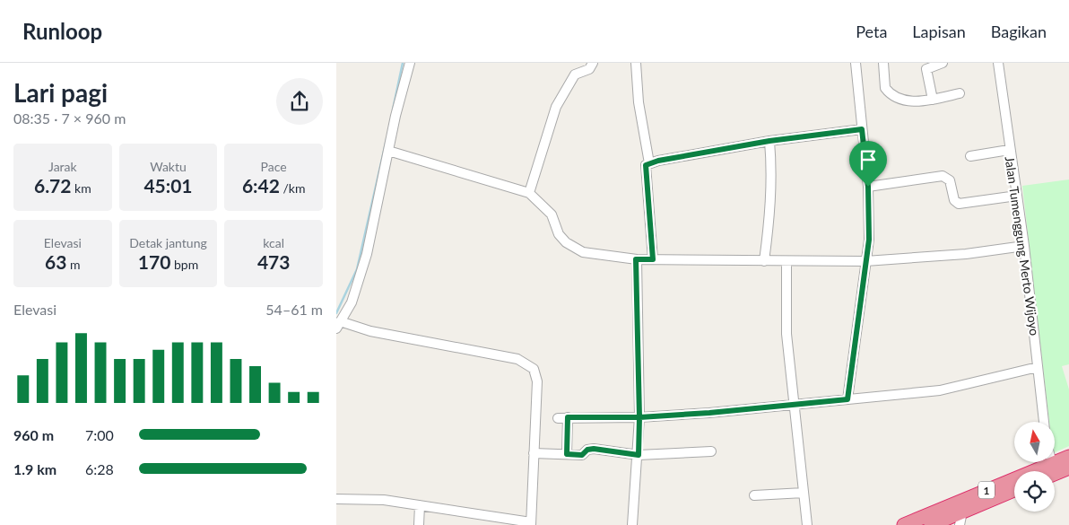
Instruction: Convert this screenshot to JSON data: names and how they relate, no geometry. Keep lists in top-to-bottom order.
{
  "streets": {
    "highway": ["1"],
    "street": ["Jalan Tumenggung Merto Wijoyo"]
  },
  "north": "top",
  "page": {
    "header": "Runloop",
    "nav": ["Peta", "Lapisan", "Bagikan"],
    "heading": ["Lari pagi", "08:35 · 7 × 960 m"],
    "stats": [
      ["Jarak", "6.72 km"],
      ["Waktu", "45:01"],
      ["Pace", "6:42 /km"],
      ["Elevasi", "63 m"],
      ["Detak jantung", "170 bpm"],
      ["kcal", "473"]
    ],
    "chart": ["Elevasi", "54–61 m"],
    "list": [
      {
        "name": "960 m",
        "note": "7:00"
      },
      {
        "name": "1.9 km",
        "note": "6:28"
      }
    ]
  }
}
